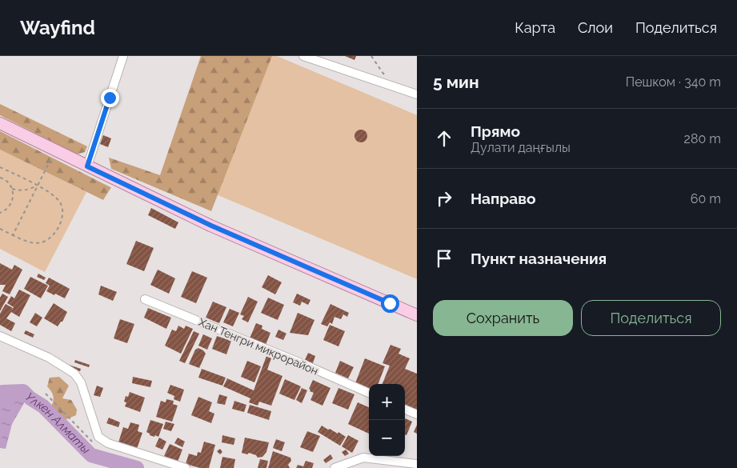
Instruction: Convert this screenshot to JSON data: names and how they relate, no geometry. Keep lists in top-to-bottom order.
{
  "streets": {
    "street": ["Хан Тенгри микрорайон"]
  },
  "water": ["Үлкен Алматы"],
  "page": {
    "header": "Wayfind",
    "nav": ["Карта", "Слои", "Поделиться"],
    "heading": ["5 мин", "Пешком · 340 m"],
    "list": [
      ["Прямо", "Дулати даңғылы", "280 m"],
      ["Направо", "60 m"],
      "Пункт назначения"
    ],
    "buttons": ["Сохранить", "Поделиться"],
    "map_buttons": ["+", "−"]
  }
}
